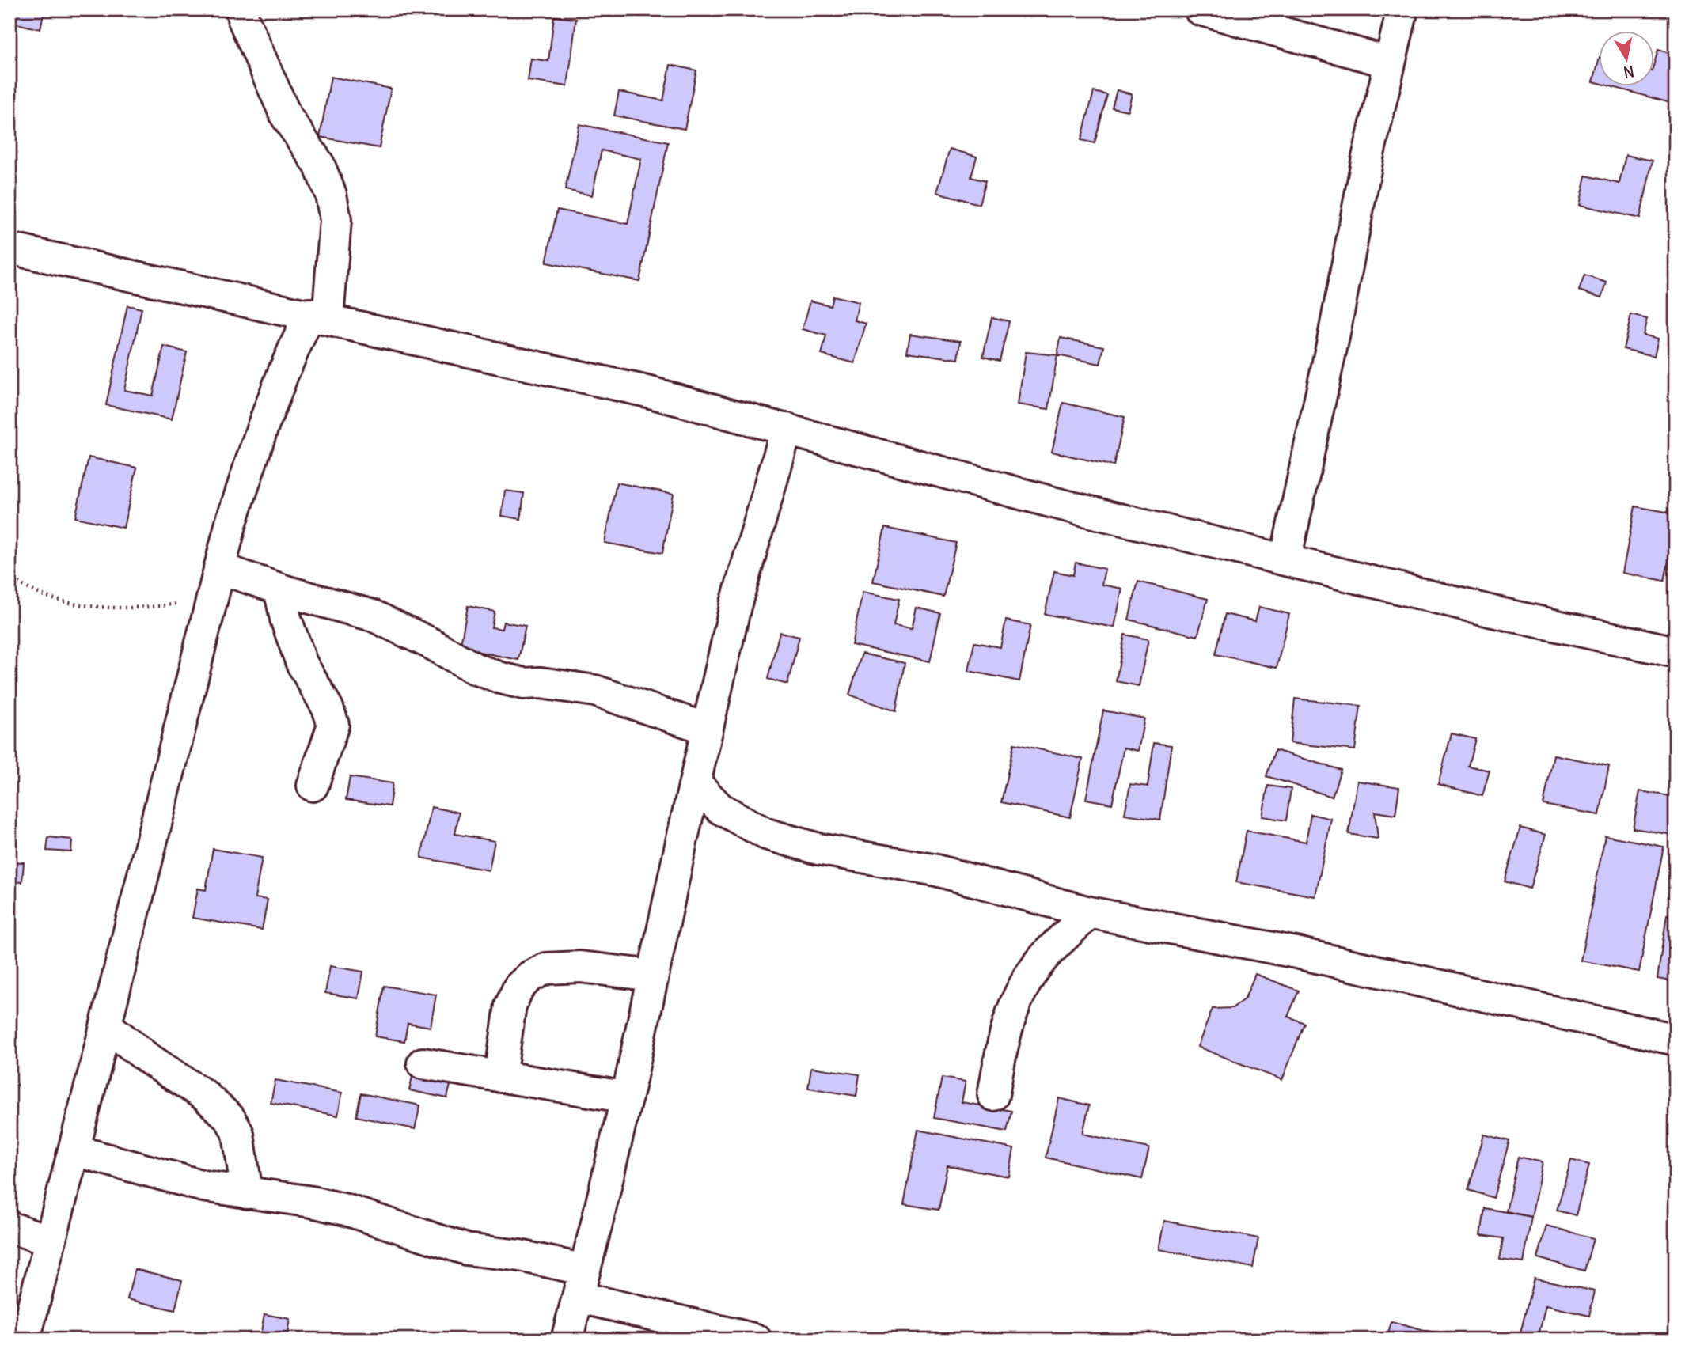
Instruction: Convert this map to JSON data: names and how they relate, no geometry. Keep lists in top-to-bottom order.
{
  "north": "bottom"
}
